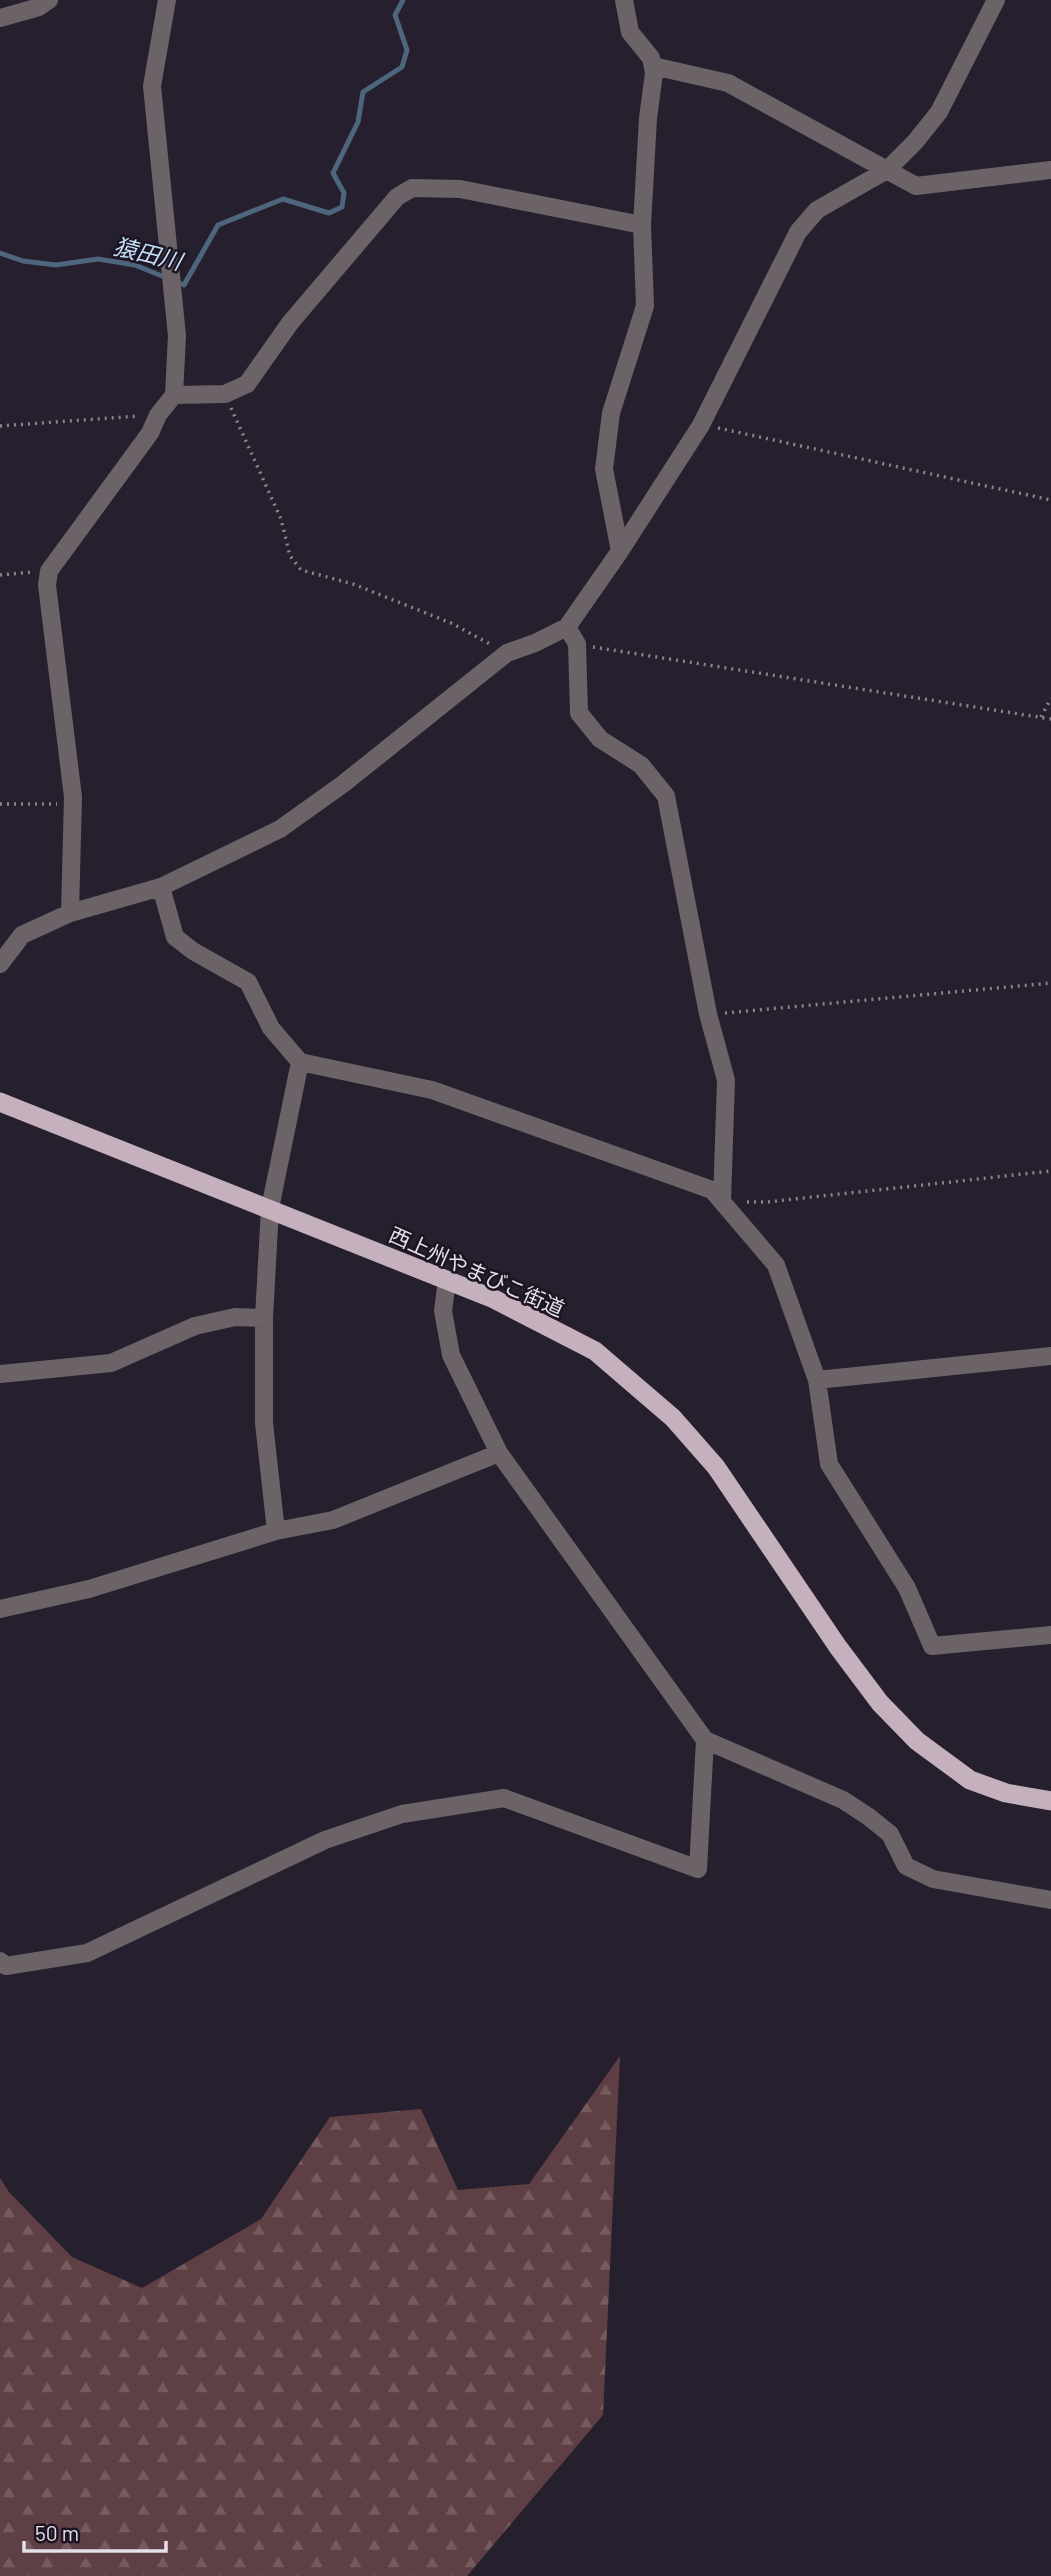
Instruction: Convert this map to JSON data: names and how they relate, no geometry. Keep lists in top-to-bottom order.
{
  "streets": {
    "highway": ["西上州やまびこ街道"]
  },
  "water": ["猿田川"],
  "scale_bar": "50 m"
}
